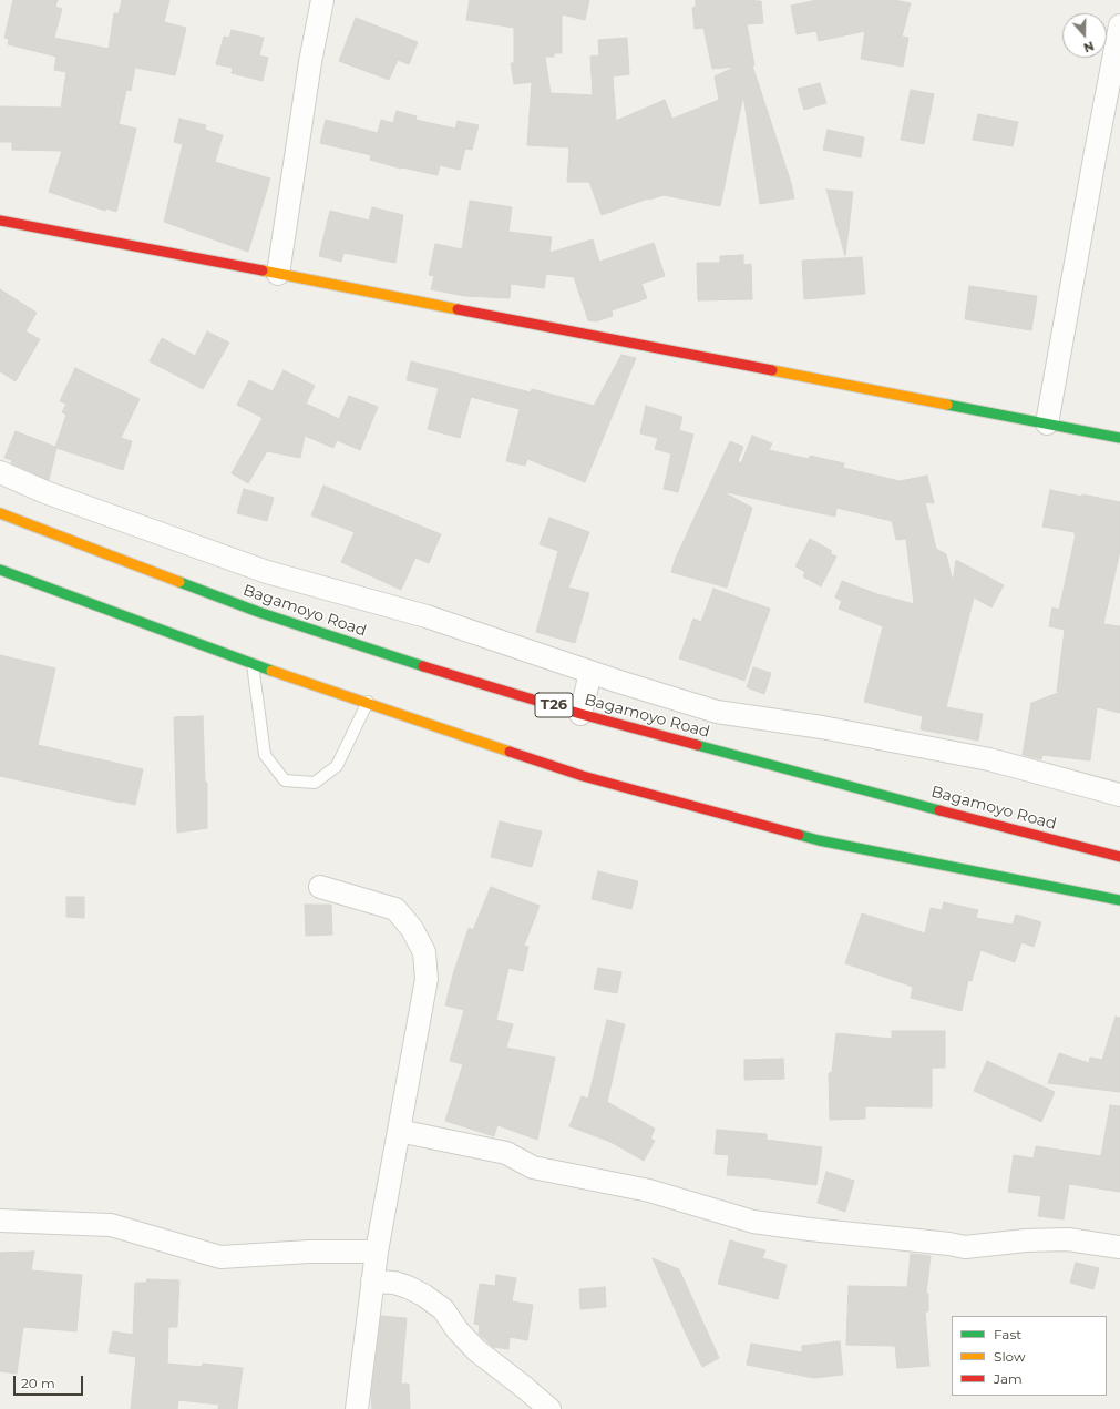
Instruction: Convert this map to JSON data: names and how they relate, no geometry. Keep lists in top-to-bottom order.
{
  "streets": {
    "main road": ["Bagamoyo Road", "T26"]
  },
  "legend": ["Fast", "Slow", "Jam"],
  "scale_bar": "20 m",
  "north": "bottom"
}
